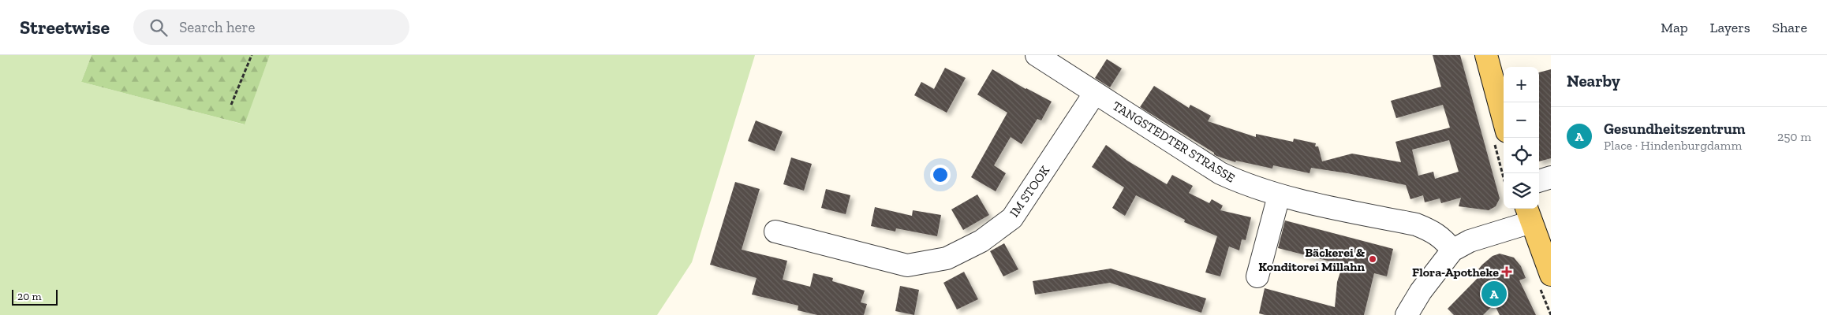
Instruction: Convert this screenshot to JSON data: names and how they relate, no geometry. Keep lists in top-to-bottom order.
{
  "streets": {
    "street": ["TANGSTEDTER STRASSE", "IM STOOK"]
  },
  "crossings": [
    ["TANGSTEDTER STRASSE", "IM STOOK"]
  ],
  "places": {
    "other": ["Bäckerei & Konditorei Millahn"],
    "health": ["Flora-Apotheke"]
  },
  "scale_bar": "20 m",
  "page": {
    "header": "Streetwise",
    "search": "Search here",
    "nav": ["Map", "Layers", "Share"],
    "heading": "Nearby",
    "map_buttons": ["+", "−"],
    "list": [
      {
        "mark": "A",
        "name": "Gesundheitszentrum",
        "note": "Place · Hindenburgdamm",
        "value": "250 m"
      }
    ],
    "pins": "A",
    "scale": "20 m"
  }
}
